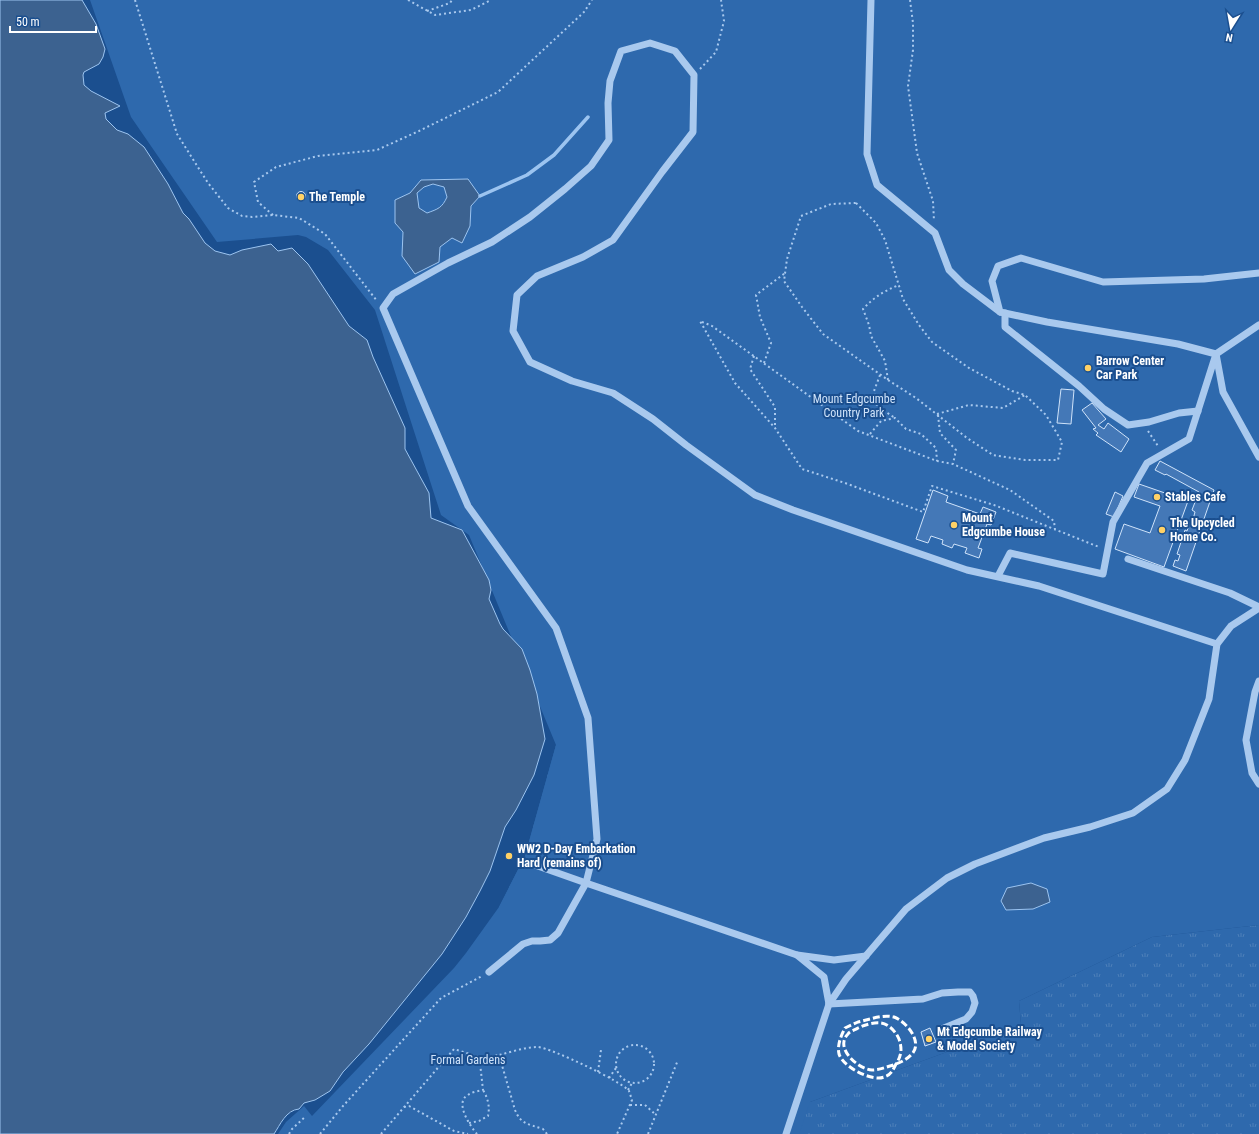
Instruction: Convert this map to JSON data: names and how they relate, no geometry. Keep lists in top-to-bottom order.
{
  "parks": ["Mount Edgcumbe Country Park", "Formal Gardens"],
  "places": [
    "The Temple",
    "Barrow Center Car Park",
    "Stables Cafe",
    "Mount Edgcumbe House",
    "The Upcycled Home Co.",
    "WW2 D-Day Embarkation Hard (remains of)",
    "Mt Edgcumbe Railway & Model Society"
  ],
  "scale_bar": "50 m",
  "north": "bottom"
}
